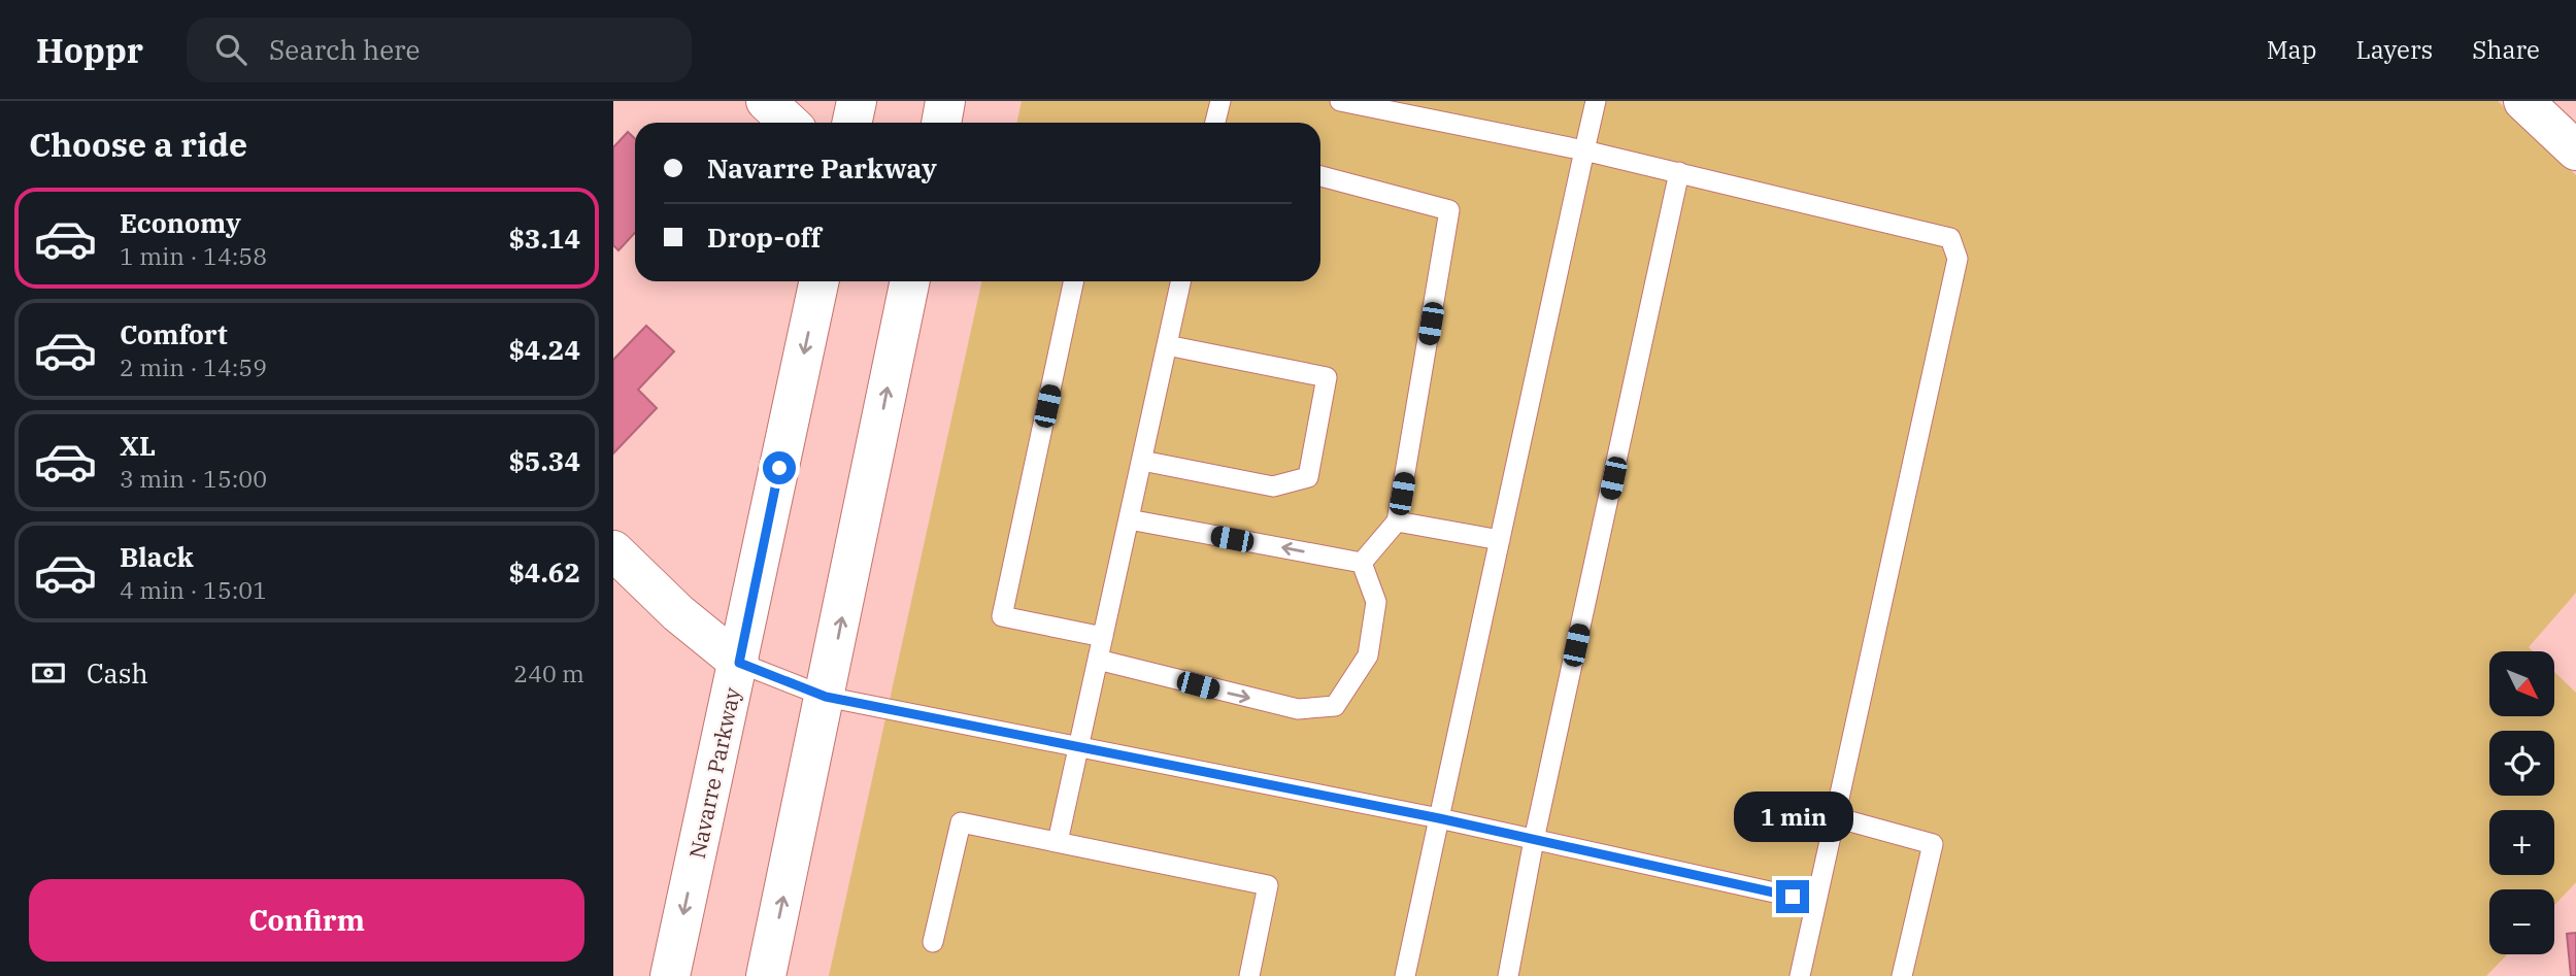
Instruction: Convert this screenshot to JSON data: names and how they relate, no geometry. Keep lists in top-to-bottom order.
{
  "streets": {
    "main road": ["Navarre Parkway"]
  },
  "north": "bottom right",
  "page": {
    "header": "Hoppr",
    "search": "Search here",
    "nav": ["Map", "Layers", "Share"],
    "heading": "Choose a ride",
    "banner": ["Navarre Parkway", "Drop-off"],
    "list": [
      {
        "name": "Economy",
        "note": "1 min · 14:58",
        "value": "$3.14"
      },
      {
        "name": "Comfort",
        "note": "2 min · 14:59",
        "value": "$4.24"
      },
      {
        "name": "XL",
        "note": "3 min · 15:00",
        "value": "$5.34"
      },
      {
        "name": "Black",
        "note": "4 min · 15:01",
        "value": "$4.62"
      }
    ],
    "pay": ["Cash", "240 m"],
    "map_buttons": ["+", "−"],
    "bubble": "1 min",
    "buttons": "Confirm"
  }
}
